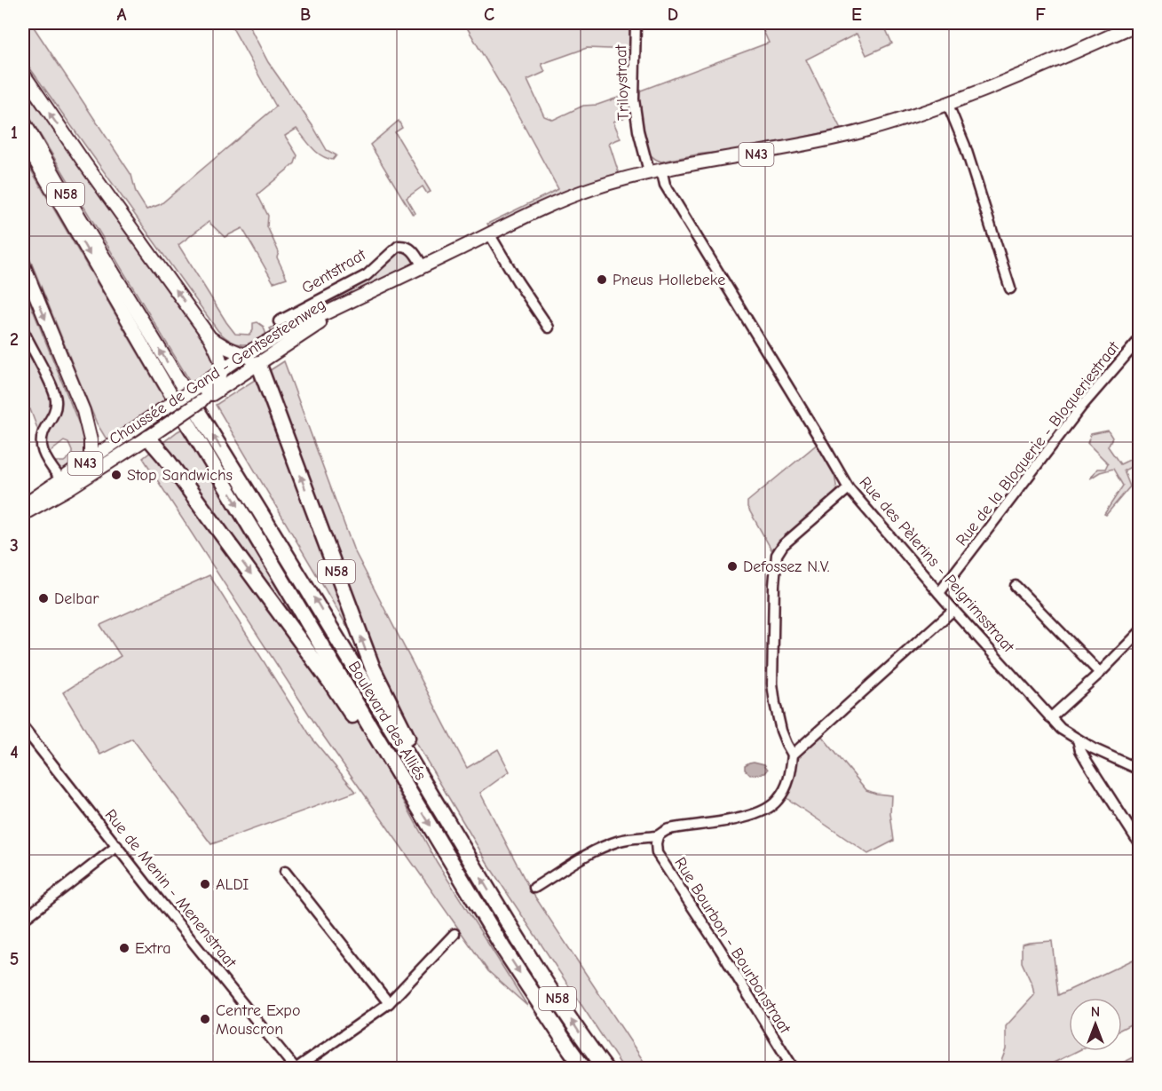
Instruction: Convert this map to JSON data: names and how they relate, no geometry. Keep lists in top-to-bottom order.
{
  "streets": {
    "highway": ["N58", "Boulevard des Alliés"],
    "main road": ["N43", "Gentstraat", "Chaussée de Gand - Gentsesteenweg"],
    "street": [
      "Triloystraat",
      "Rue de la Bloquerie - Bloqueriestraat",
      "Rue des Pèlerins - Pelgrimsstraat",
      "Rue de Menin - Menenstraat",
      "Rue Bourbon - Bourbonstraat"
    ]
  },
  "crossings": [
    ["Triloystraat", "N43"],
    ["Triloystraat", "Rue des Pèlerins - Pelgrimsstraat"],
    ["N43", "Gentstraat"],
    ["N43", "Chaussée de Gand - Gentsesteenweg"],
    ["N43", "Rue des Pèlerins - Pelgrimsstraat"],
    ["N58", "Gentstraat"],
    ["N58", "Chaussée de Gand - Gentsesteenweg"],
    ["N58", "Boulevard des Alliés"],
    ["Gentstraat", "Chaussée de Gand - Gentsesteenweg"],
    ["Chaussée de Gand - Gentsesteenweg", "Boulevard des Alliés"],
    ["Rue de la Bloquerie - Bloqueriestraat", "Rue des Pèlerins - Pelgrimsstraat"]
  ],
  "places": [
    "Pneus Hollebeke",
    "Stop Sandwichs",
    "Defossez N.V.",
    "Delbar",
    "ALDI",
    "Extra",
    "Centre Expo Mouscron"
  ],
  "north": "top",
  "grid": {
    "columns": [
      "A",
      "B",
      "C",
      "D",
      "E",
      "F"
    ],
    "rows": [
      "1",
      "2",
      "3",
      "4",
      "5"
    ]
  }
}
